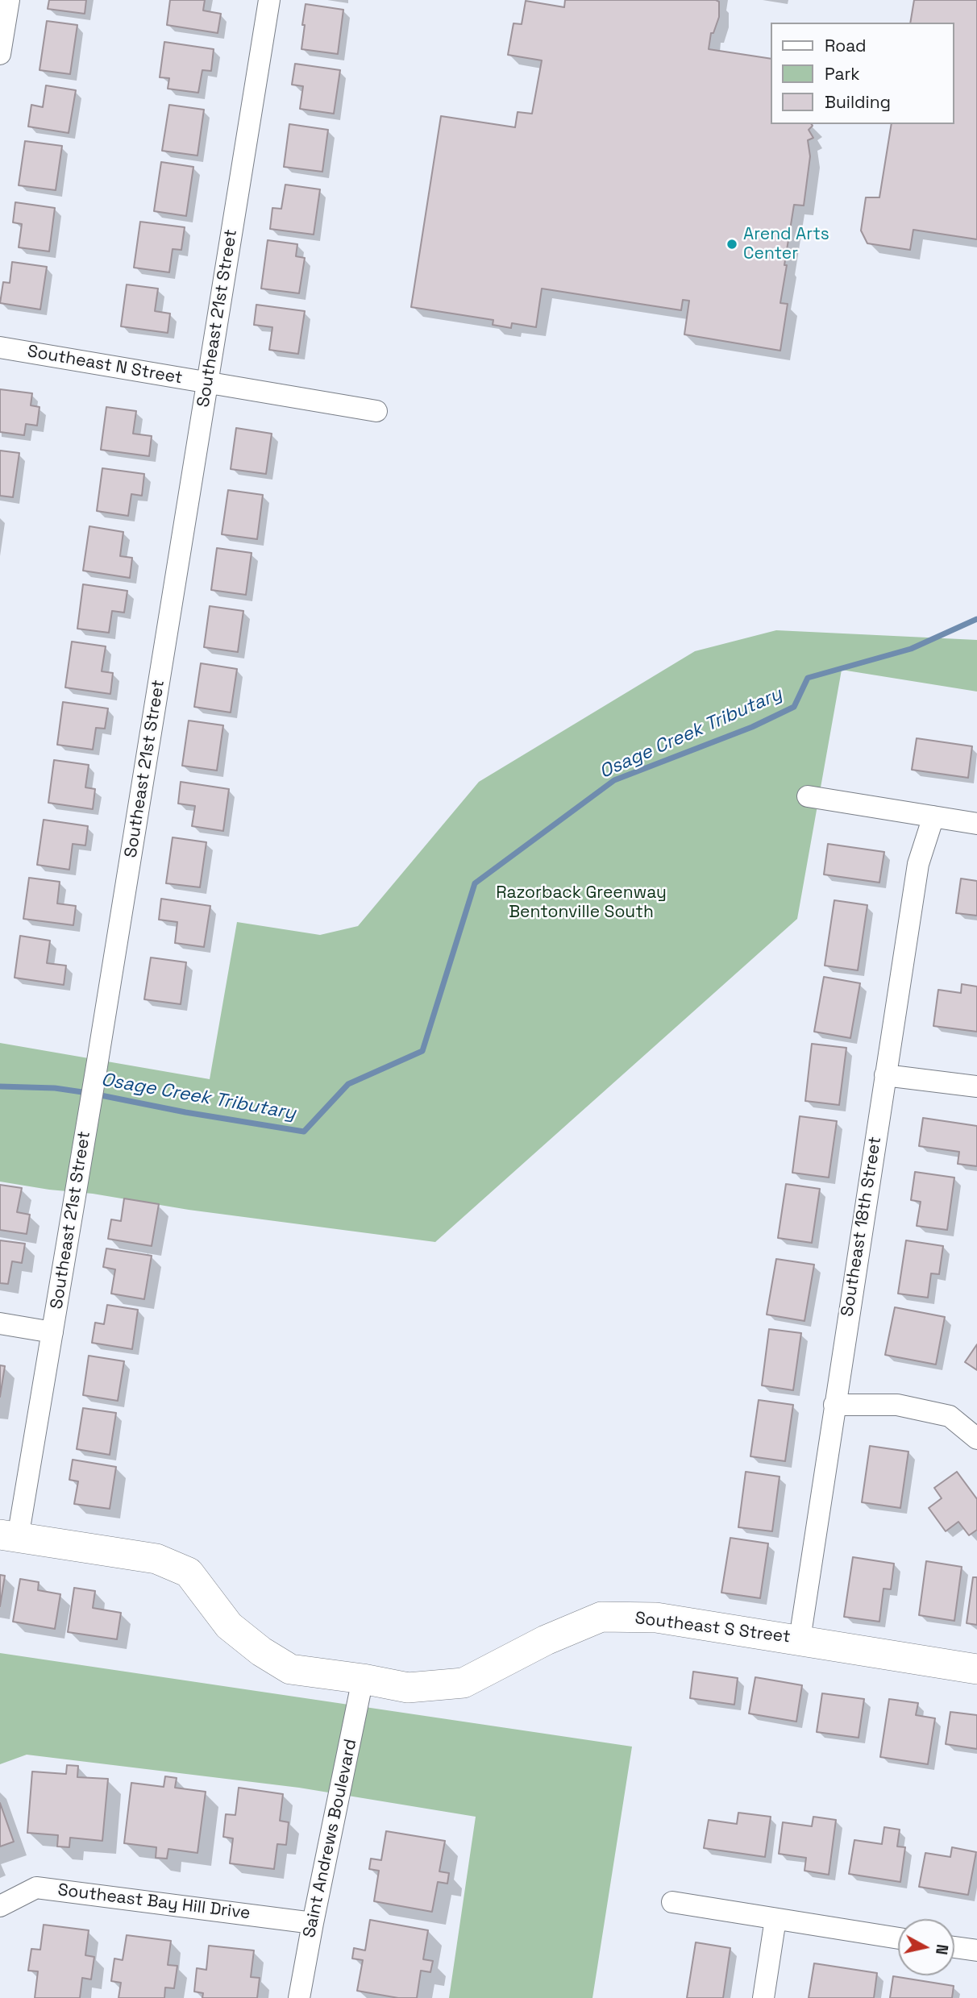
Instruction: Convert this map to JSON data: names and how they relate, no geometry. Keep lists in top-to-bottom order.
{
  "streets": {
    "street": [
      "Southeast 21st Street",
      "Southeast N Street",
      "Southeast 18th Street",
      "Southeast S Street",
      "Saint Andrews Boulevard",
      "Southeast Bay Hill Drive"
    ]
  },
  "crossings": [
    ["Southeast 21st Street", "Southeast N Street"],
    ["Southeast 21st Street", "Southeast S Street"],
    ["Southeast 18th Street", "Southeast S Street"],
    ["Southeast S Street", "Saint Andrews Boulevard"],
    ["Saint Andrews Boulevard", "Southeast Bay Hill Drive"]
  ],
  "water": ["Osage Creek Tributary"],
  "parks": ["Razorback Greenway Bentonville South"],
  "places": ["Arend Arts Center"],
  "legend": ["Road", "Park", "Building"],
  "north": "right"
}
